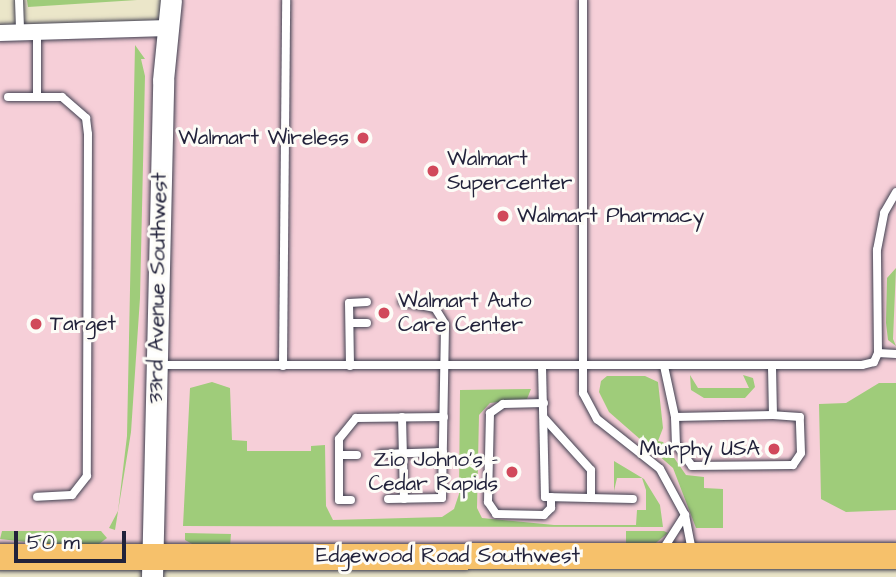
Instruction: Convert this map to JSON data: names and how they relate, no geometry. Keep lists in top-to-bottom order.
{
  "streets": {
    "main road": ["Edgewood Road Southwest"],
    "street": ["33rd Avenue Southwest"]
  },
  "crossings": [
    ["33rd Avenue Southwest", "Edgewood Road Southwest"]
  ],
  "places": [
    "Walmart Wireless",
    "Walmart Supercenter",
    "Walmart Pharmacy",
    "Walmart Auto Care Center",
    "Target",
    "Murphy USA",
    "Zio Johno's - Cedar Rapids"
  ],
  "scale_bar": "50 m"
}
